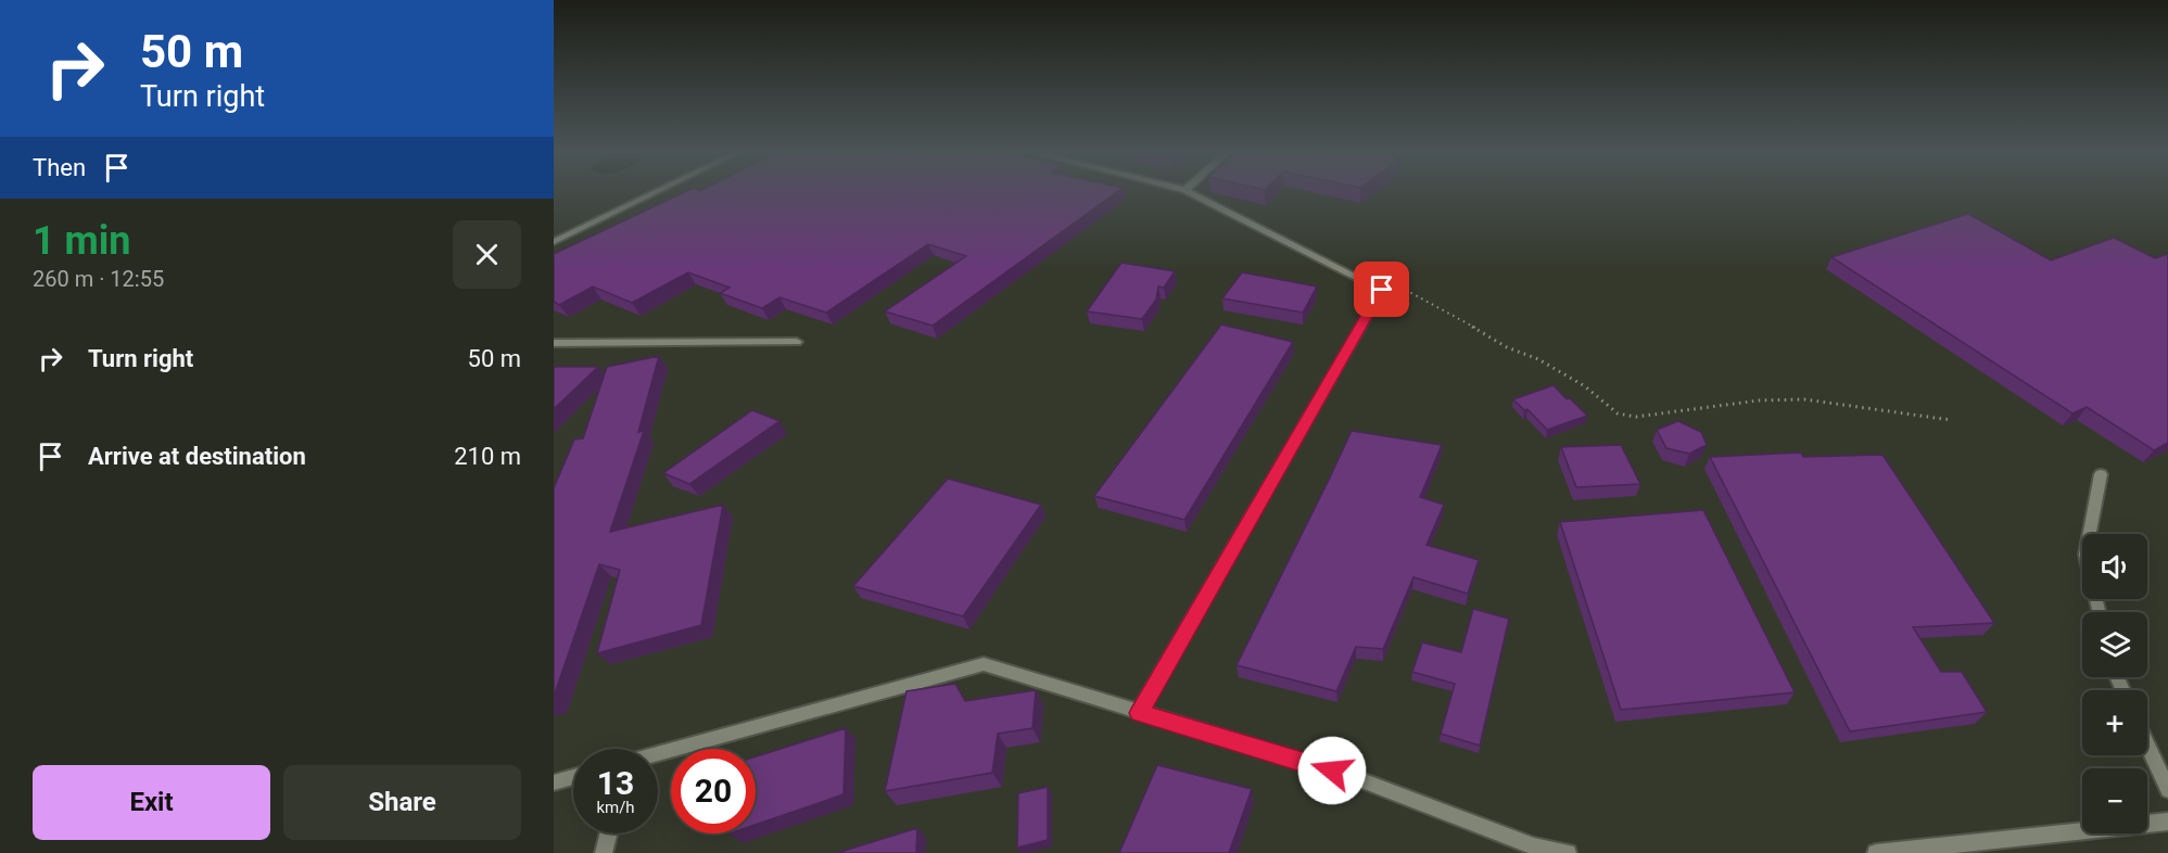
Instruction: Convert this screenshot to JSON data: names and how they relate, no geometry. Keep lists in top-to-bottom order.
{
  "page": {
    "turn": ["50 m", "Turn right"],
    "then": "Then",
    "heading": ["1 min", "260 m · 12:55"],
    "list": [
      {
        "name": "Turn right",
        "value": "50 m"
      },
      {
        "name": "Arrive at destination",
        "value": "210 m"
      }
    ],
    "map_buttons": ["+", "−"],
    "speed": "13 km/h",
    "limit": "20",
    "buttons": ["Exit", "Share"]
  }
}
